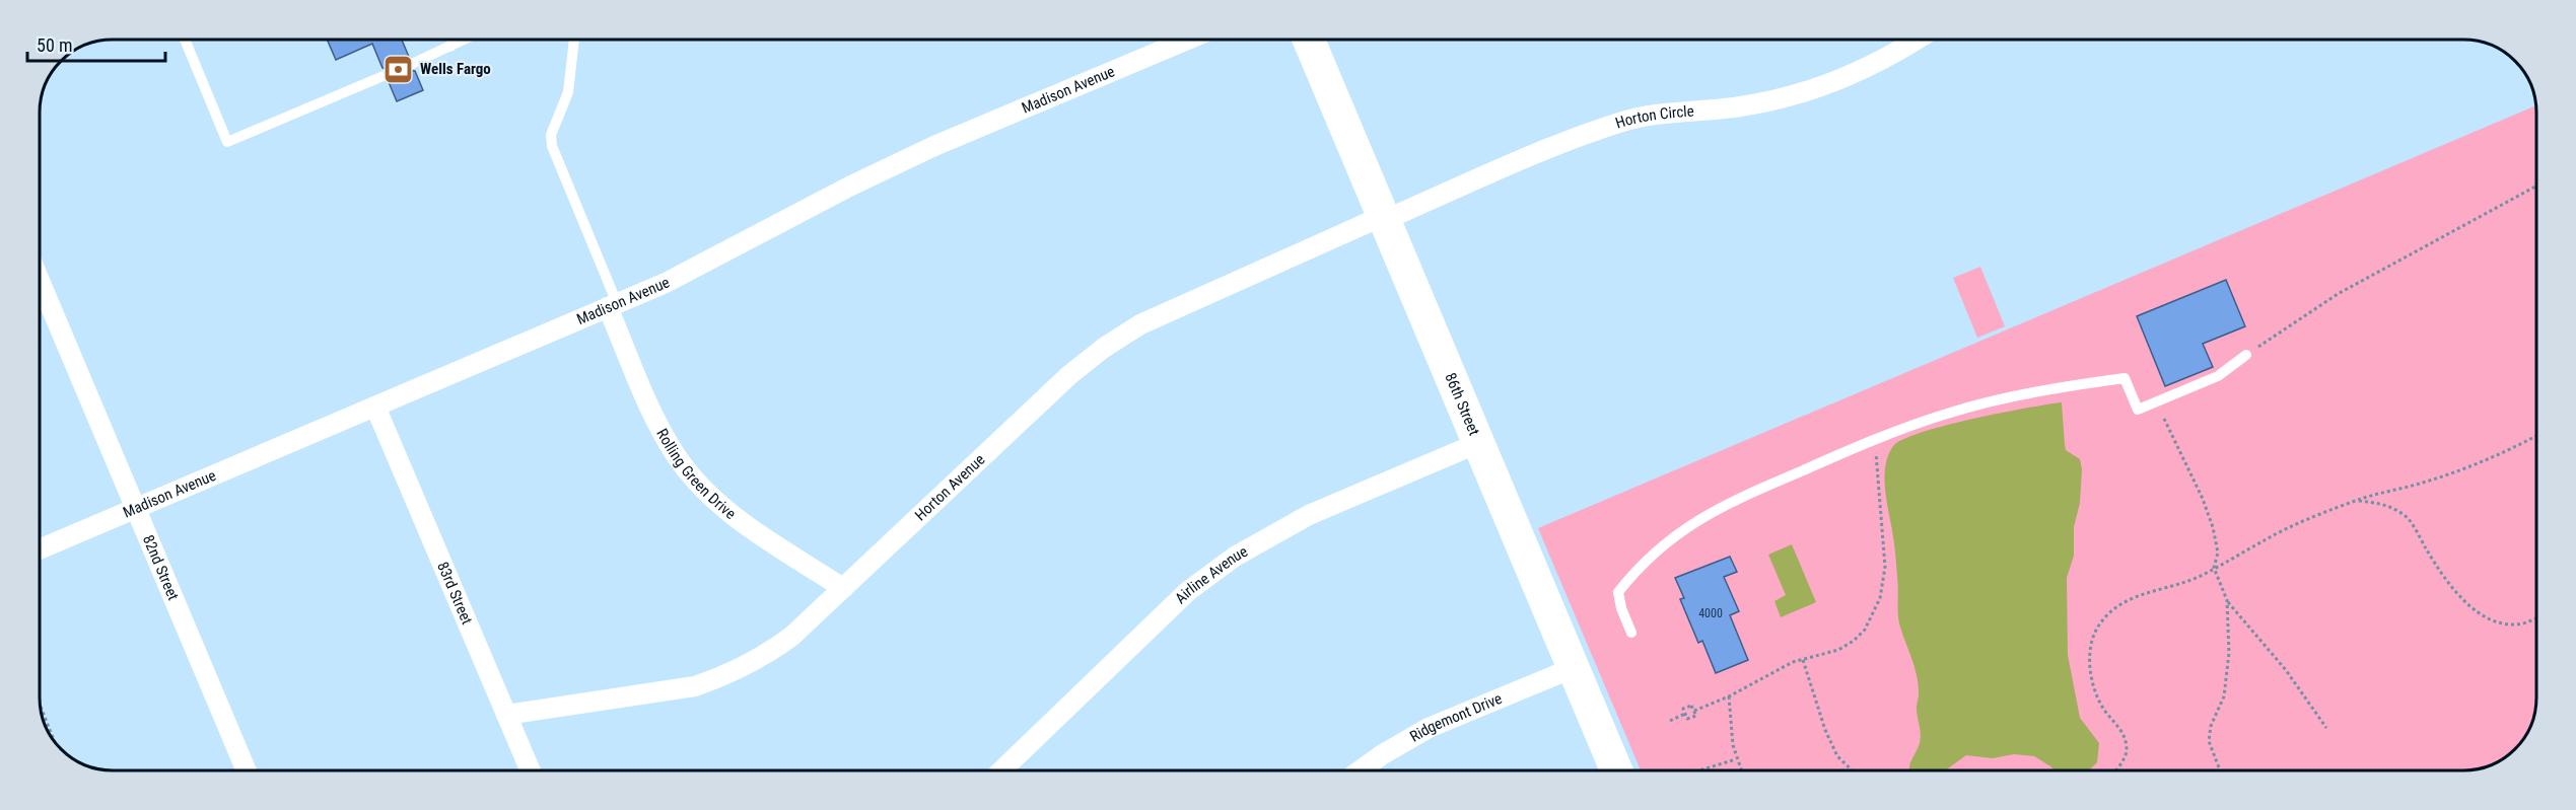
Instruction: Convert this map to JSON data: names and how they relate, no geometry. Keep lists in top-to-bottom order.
{
  "streets": {
    "main road": ["86th Street"],
    "street": [
      "Madison Avenue",
      "Horton Circle",
      "Rolling Green Drive",
      "Horton Avenue",
      "82nd Street",
      "Airline Avenue",
      "83rd Street",
      "Ridgemont Drive"
    ]
  },
  "crossings": [
    ["Madison Avenue", "Rolling Green Drive"],
    ["Madison Avenue", "82nd Street"],
    ["Madison Avenue", "83rd Street"],
    ["Horton Circle", "86th Street"],
    ["Horton Circle", "Horton Avenue"],
    ["86th Street", "Horton Avenue"],
    ["86th Street", "Airline Avenue"],
    ["86th Street", "Ridgemont Drive"],
    ["Rolling Green Drive", "Horton Avenue"],
    ["Horton Avenue", "83rd Street"]
  ],
  "places": {
    "bank": ["Wells Fargo"]
  },
  "house_numbers": ["4000"],
  "scale_bar": "50 m"
}
